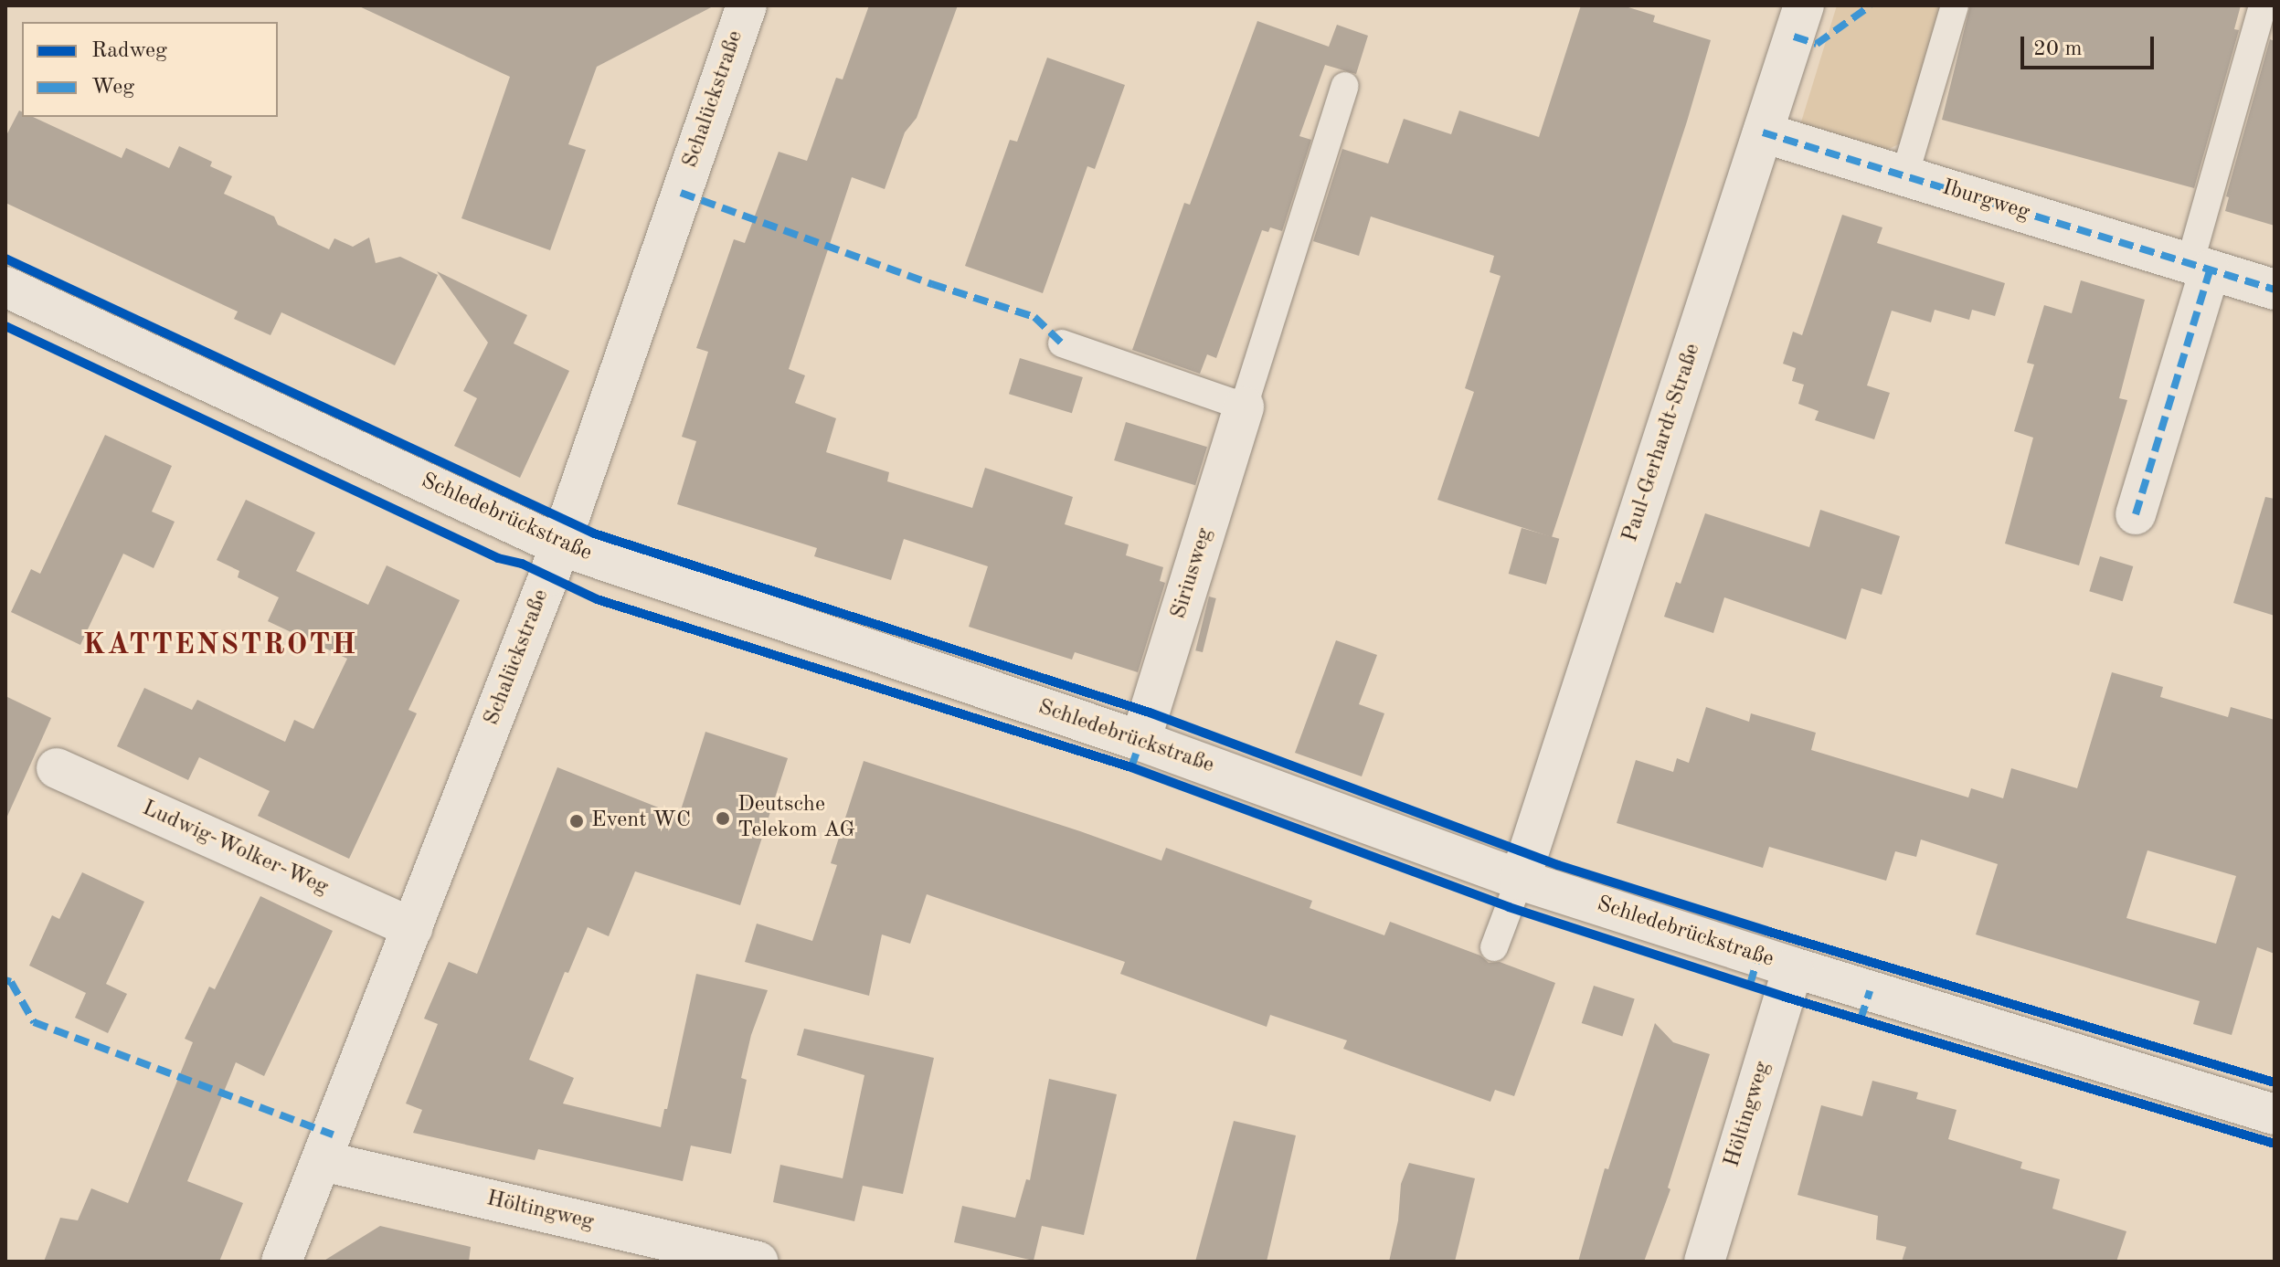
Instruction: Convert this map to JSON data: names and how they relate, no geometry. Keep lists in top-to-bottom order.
{
  "streets": {
    "street": [
      "Schalückstraße",
      "Iburgweg",
      "Paul-Gerhardt-Straße",
      "Schledebrückstraße",
      "Siriusweg",
      "Ludwig-Wolker-Weg",
      "Höltingweg"
    ]
  },
  "crossings": [
    ["Schalückstraße", "Schledebrückstraße"],
    ["Schalückstraße", "Ludwig-Wolker-Weg"],
    ["Schalückstraße", "Höltingweg"],
    ["Iburgweg", "Paul-Gerhardt-Straße"],
    ["Paul-Gerhardt-Straße", "Schledebrückstraße"],
    ["Schledebrückstraße", "Siriusweg"],
    ["Schledebrückstraße", "Höltingweg"]
  ],
  "districts": ["KATTENSTROTH"],
  "places": ["Deutsche Telekom AG", "Event WC"],
  "legend": ["Radweg", "Weg"],
  "scale_bar": "20 m"
}
